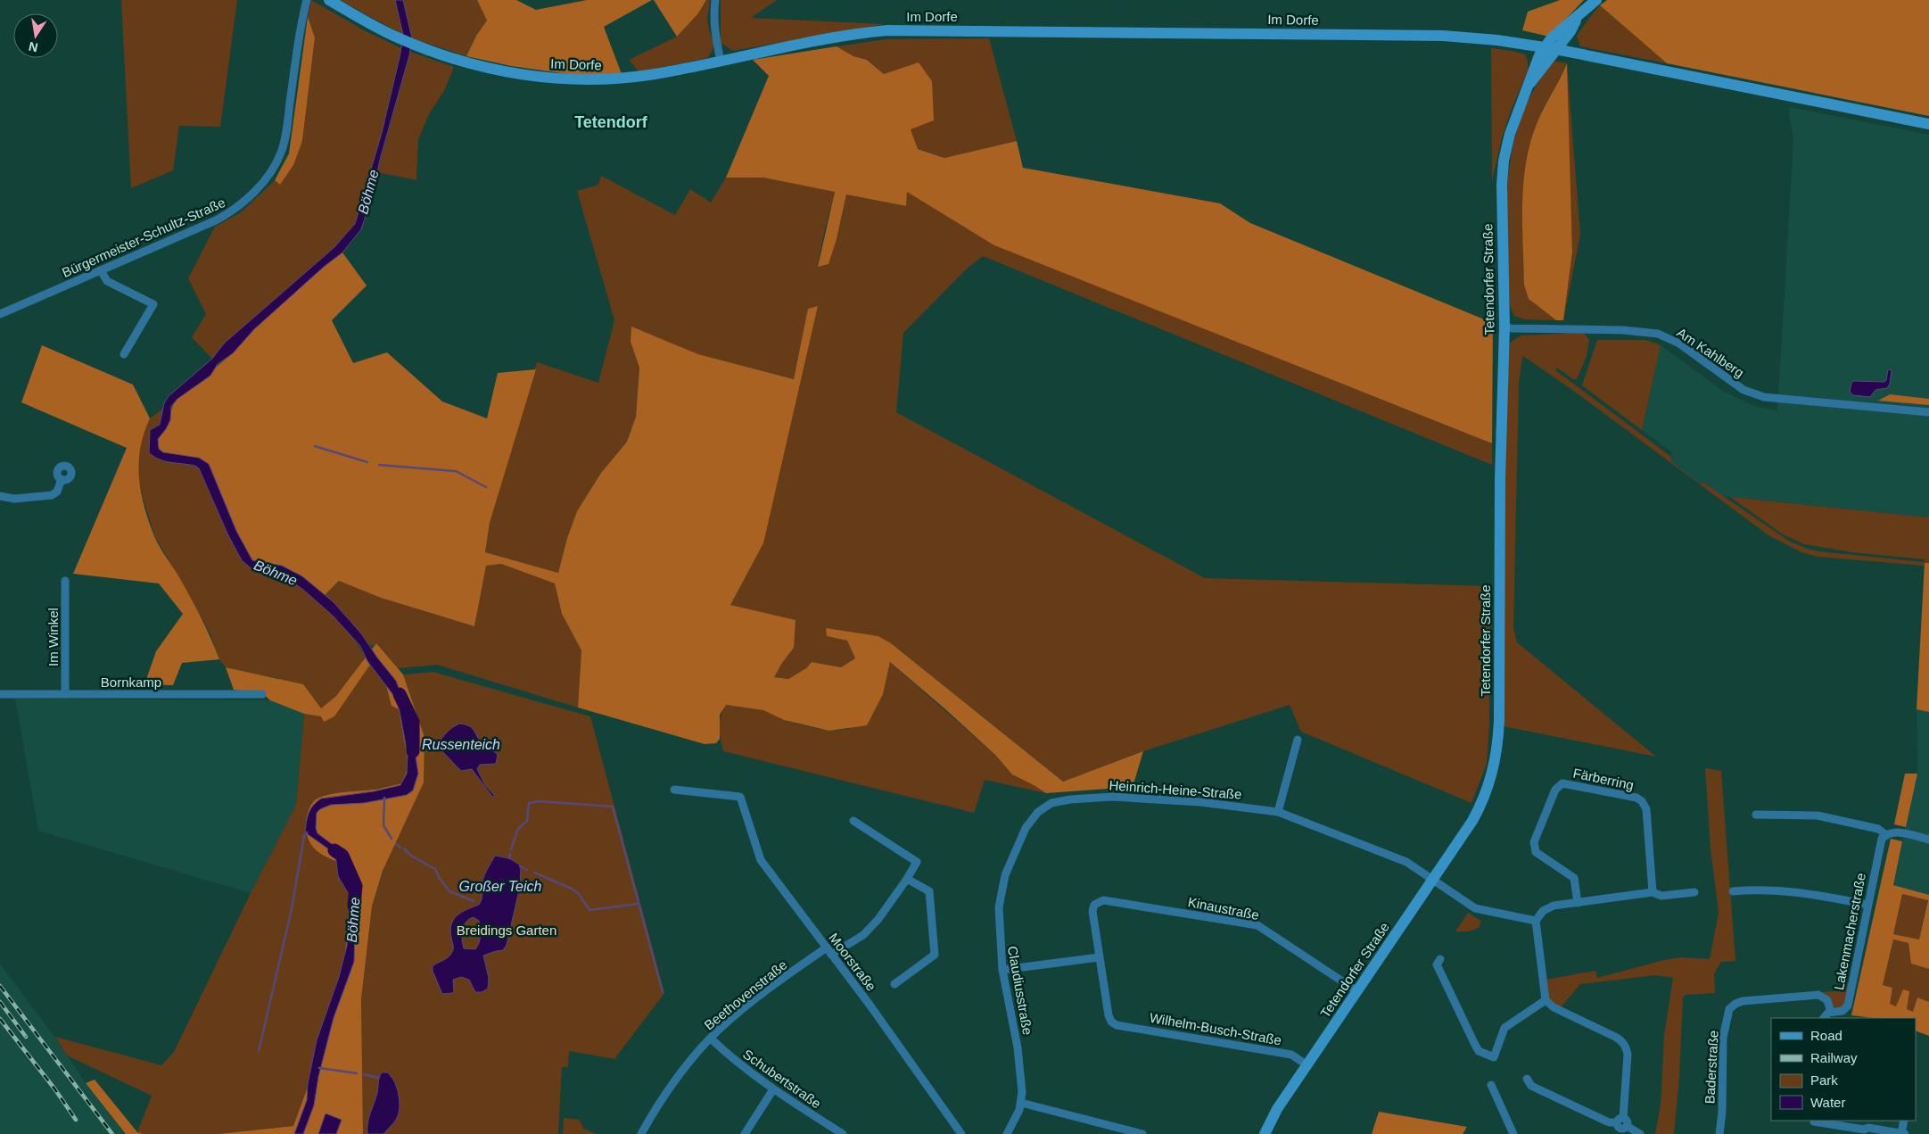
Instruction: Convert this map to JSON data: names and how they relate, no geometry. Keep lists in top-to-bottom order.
{
  "streets": {
    "street": [
      "Im Dorfe",
      "Bürgermeister-Schultz-Straße",
      "Tetendorfer Straße",
      "Am Kahlberg",
      "Im Winkel",
      "Bornkamp",
      "Färberring",
      "Heinrich-Heine-Straße",
      "Kinaustraße",
      "Lakenmacherstraße",
      "Moorstraße",
      "Claudiusstraße",
      "Beethovenstraße",
      "Wilhelm-Busch-Straße",
      "Baderstraße",
      "Schubertstraße"
    ]
  },
  "crossings": [
    ["Im Dorfe", "Tetendorfer Straße"],
    ["Tetendorfer Straße", "Am Kahlberg"],
    ["Tetendorfer Straße", "Heinrich-Heine-Straße"],
    ["Tetendorfer Straße", "Kinaustraße"],
    ["Tetendorfer Straße", "Wilhelm-Busch-Straße"],
    ["Im Winkel", "Bornkamp"],
    ["Heinrich-Heine-Straße", "Claudiusstraße"],
    ["Kinaustraße", "Wilhelm-Busch-Straße"],
    ["Lakenmacherstraße", "Baderstraße"],
    ["Moorstraße", "Beethovenstraße"],
    ["Beethovenstraße", "Schubertstraße"]
  ],
  "districts": ["Tetendorf"],
  "water": ["Böhme", "Russenteich", "Großer Teich"],
  "parks": ["Breidings Garten"],
  "legend": [
    "Road",
    "Railway",
    "Park",
    "Water"
  ],
  "north": "bottom"
}
